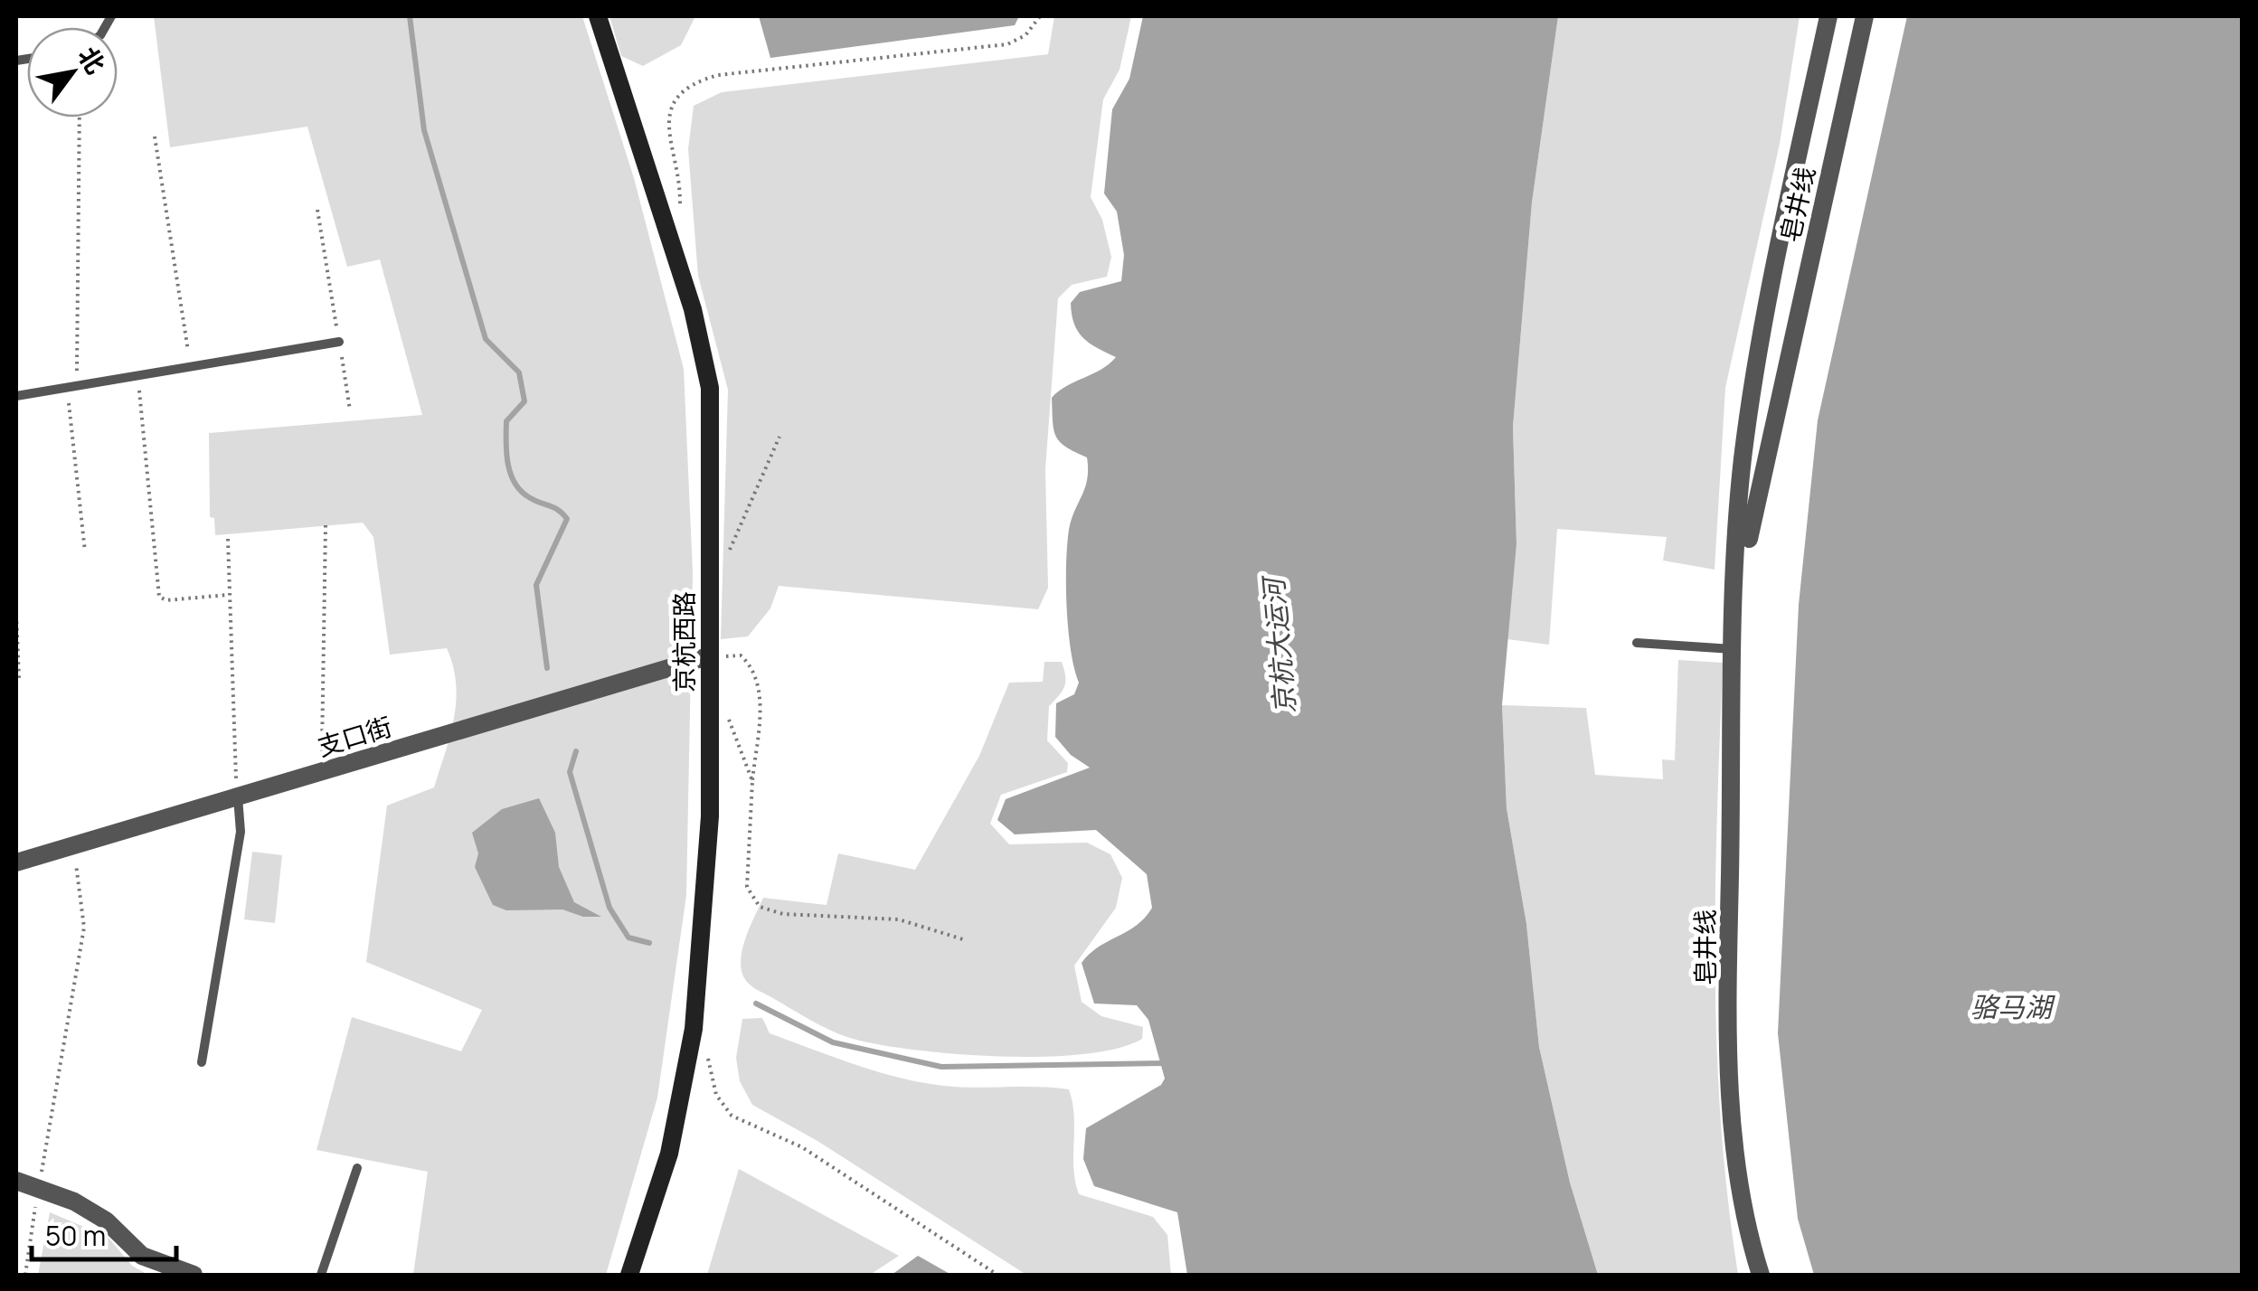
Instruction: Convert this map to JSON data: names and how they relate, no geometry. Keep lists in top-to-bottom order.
{
  "streets": {
    "main road": ["京杭西路"],
    "street": ["皂井线", "支口街"]
  },
  "crossings": [
    ["京杭西路", "支口街"]
  ],
  "water": ["京杭大运河", "骆马湖"],
  "scale_bar": "50 m",
  "north": "top right"
}
